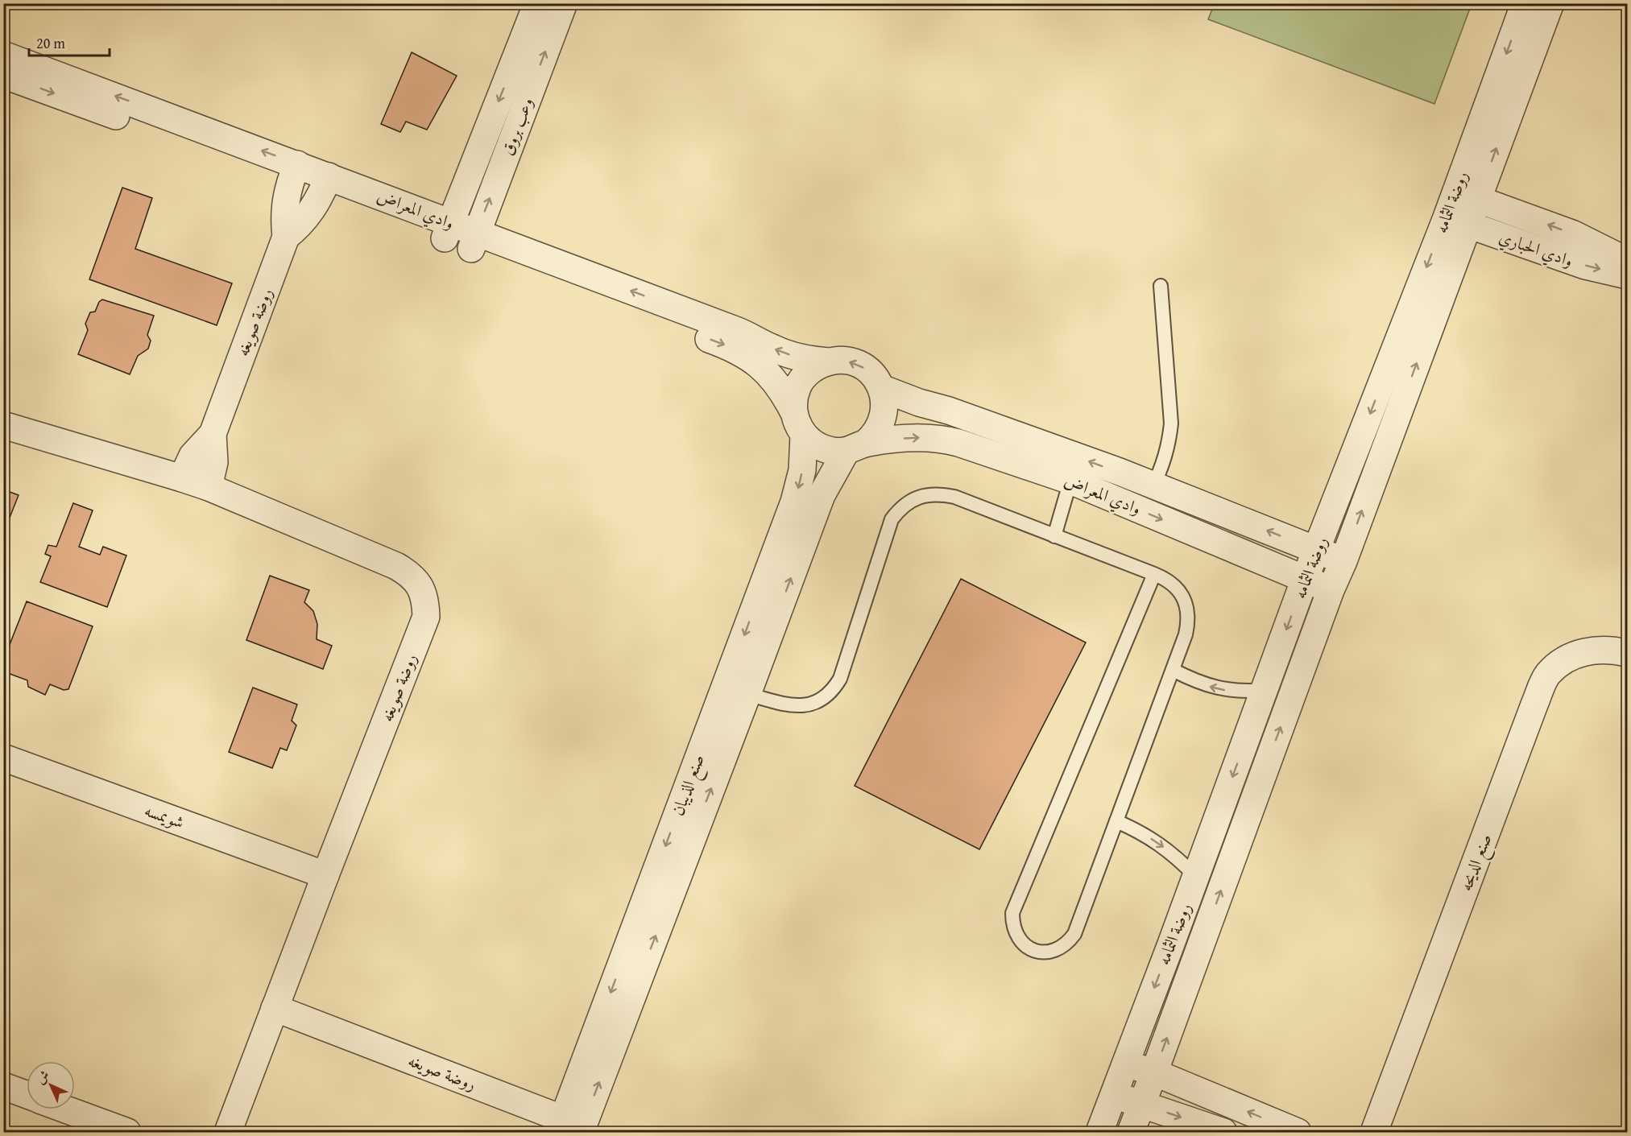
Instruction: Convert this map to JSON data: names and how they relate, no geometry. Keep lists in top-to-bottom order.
{
  "streets": {
    "street": [
      "وعب بروق",
      "روضة الثمامه",
      "وادي المعراض",
      "وادي الحباري",
      "روضة صويغه",
      "صنع الذيبان",
      "شويمسه",
      "صنع الديحه"
    ]
  },
  "crossings": [
    ["وعب بروق", "وادي المعراض"],
    ["روضة الثمامه", "وادي المعراض"],
    ["روضة الثمامه", "وادي الحباري"],
    ["وادي المعراض", "روضة صويغه"],
    ["وادي المعراض", "صنع الذيبان"],
    ["روضة صويغه", "صنع الذيبان"],
    ["روضة صويغه", "شويمسه"]
  ],
  "scale_bar": "20 m",
  "north": "top left"
}
